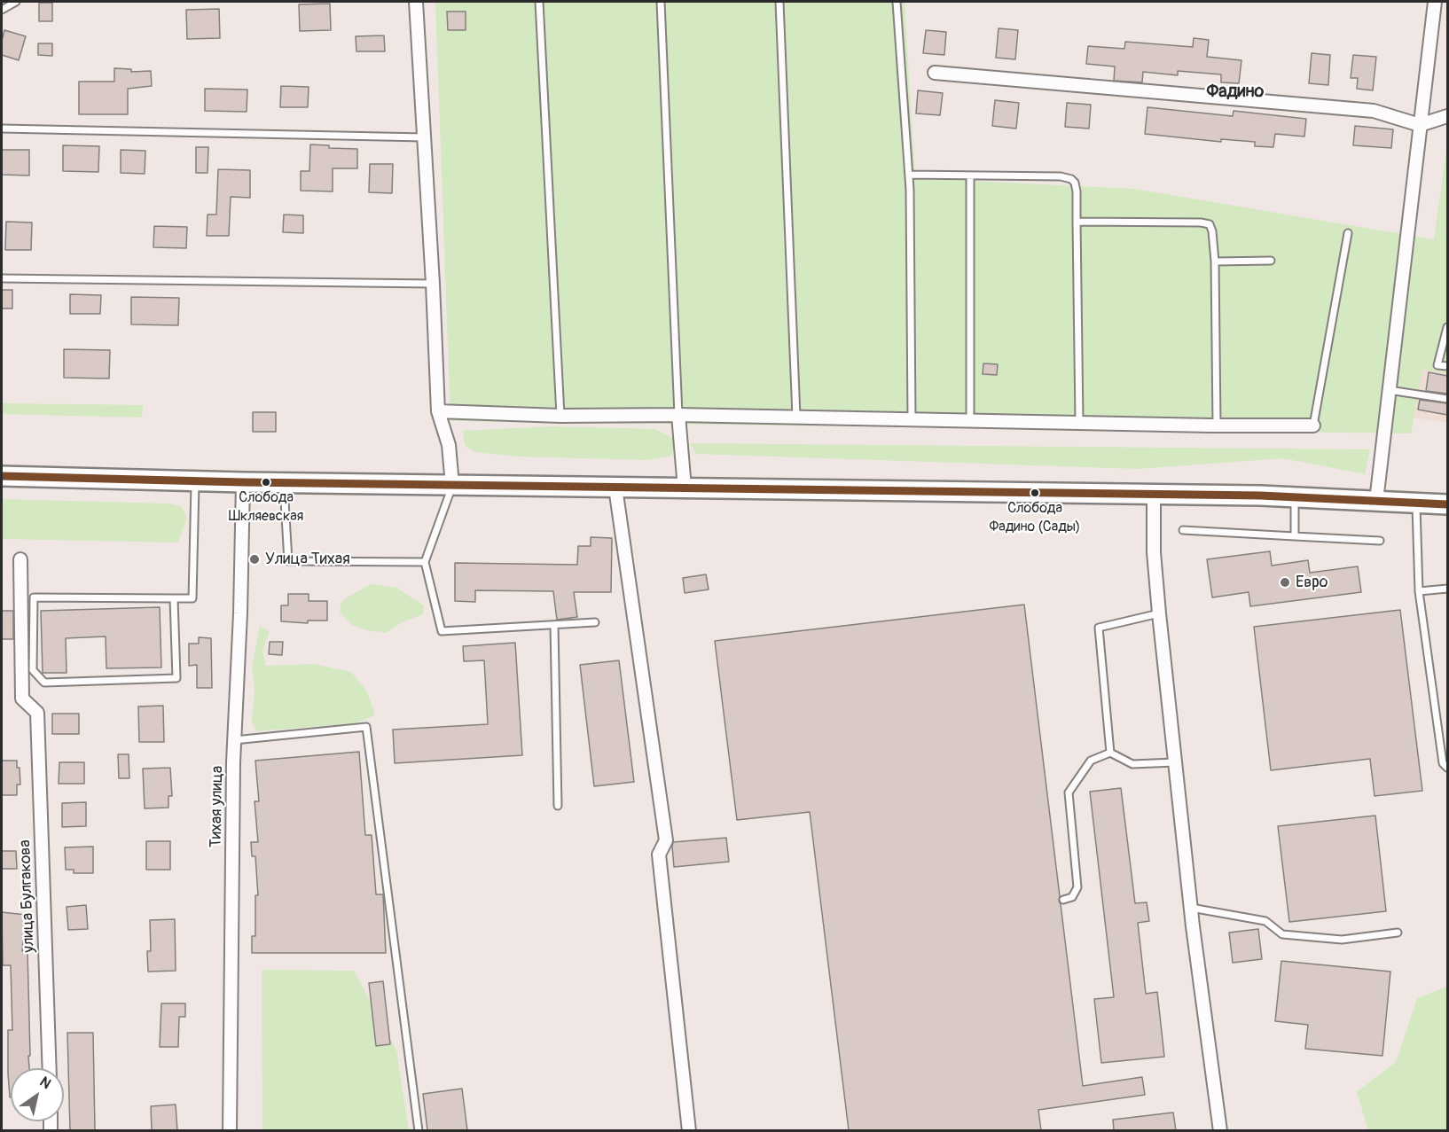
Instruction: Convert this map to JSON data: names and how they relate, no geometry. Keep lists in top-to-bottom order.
{
  "streets": {
    "street": ["Тихая улица", "улица Булгакова"]
  },
  "districts": ["Фадино"],
  "places": [
    "Слобода Шкляевская",
    "Слобода Фадино (Сады)",
    "Улица Тихая",
    "Евро"
  ],
  "north": "top right"
}
